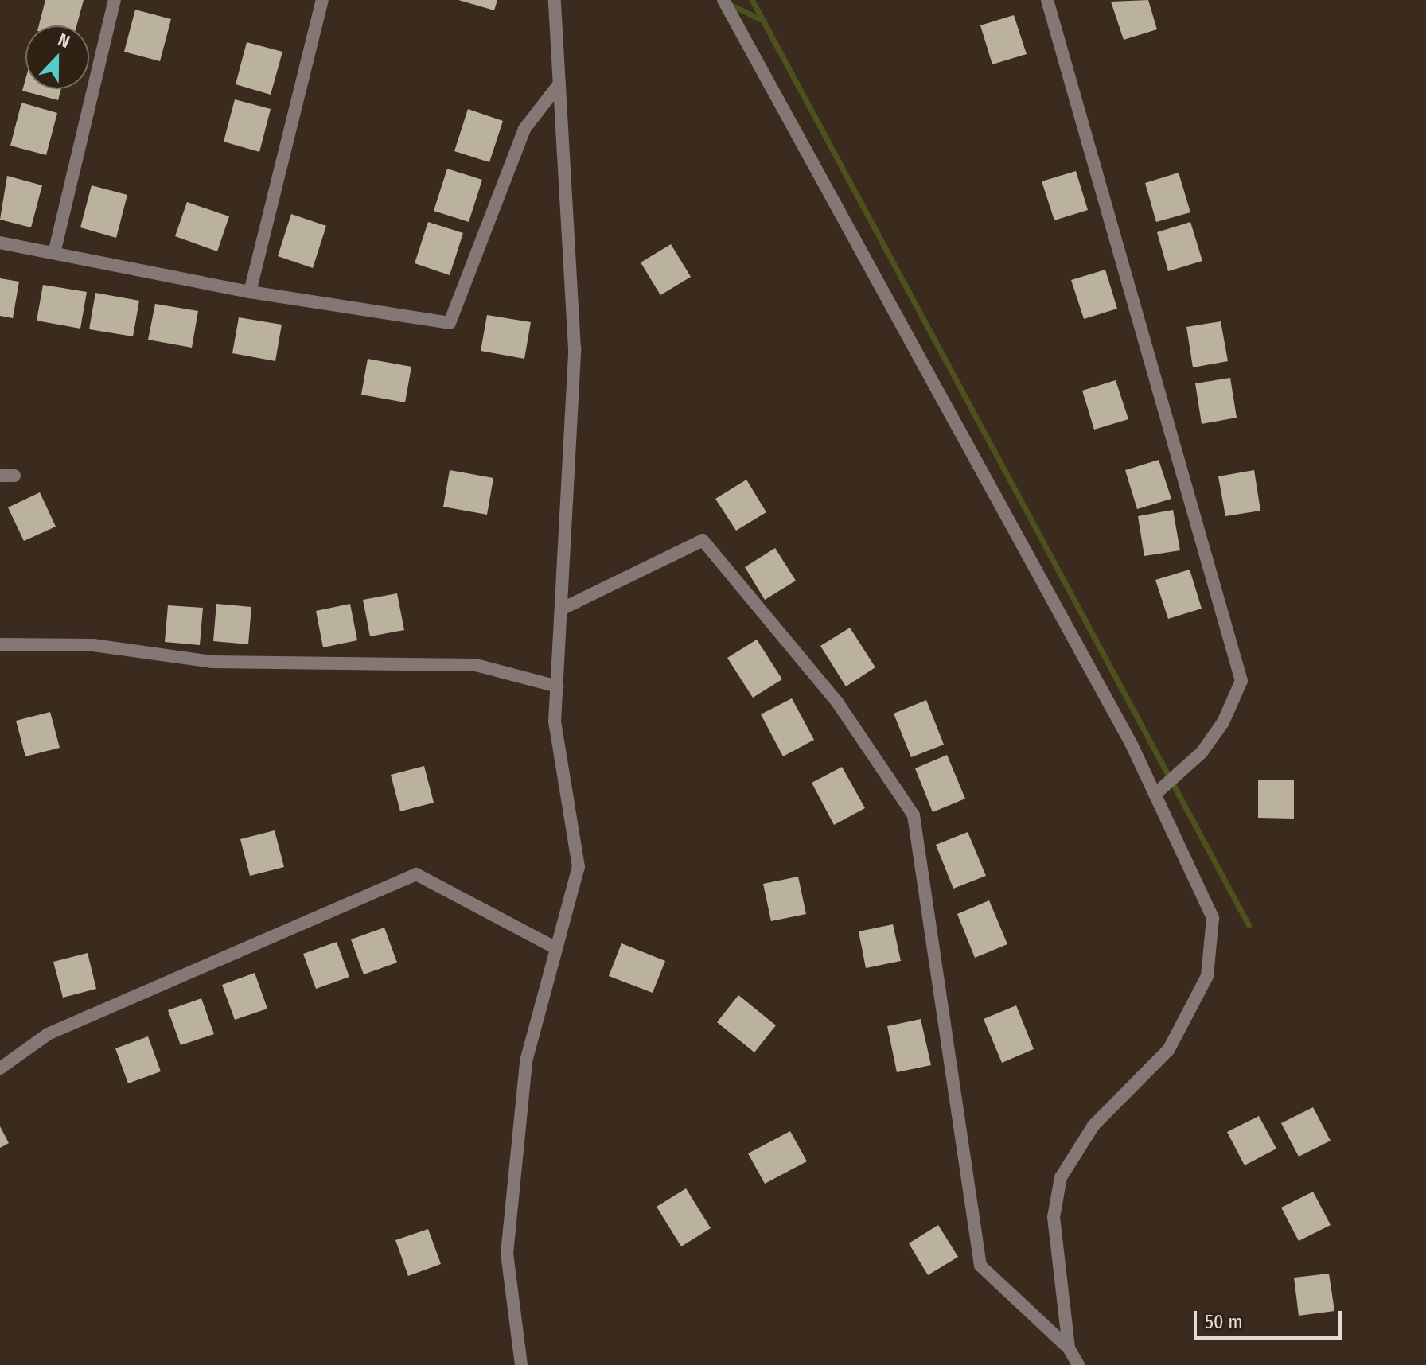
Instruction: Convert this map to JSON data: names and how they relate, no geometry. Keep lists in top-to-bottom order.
{
  "scale_bar": "50 m",
  "north": "top"
}
